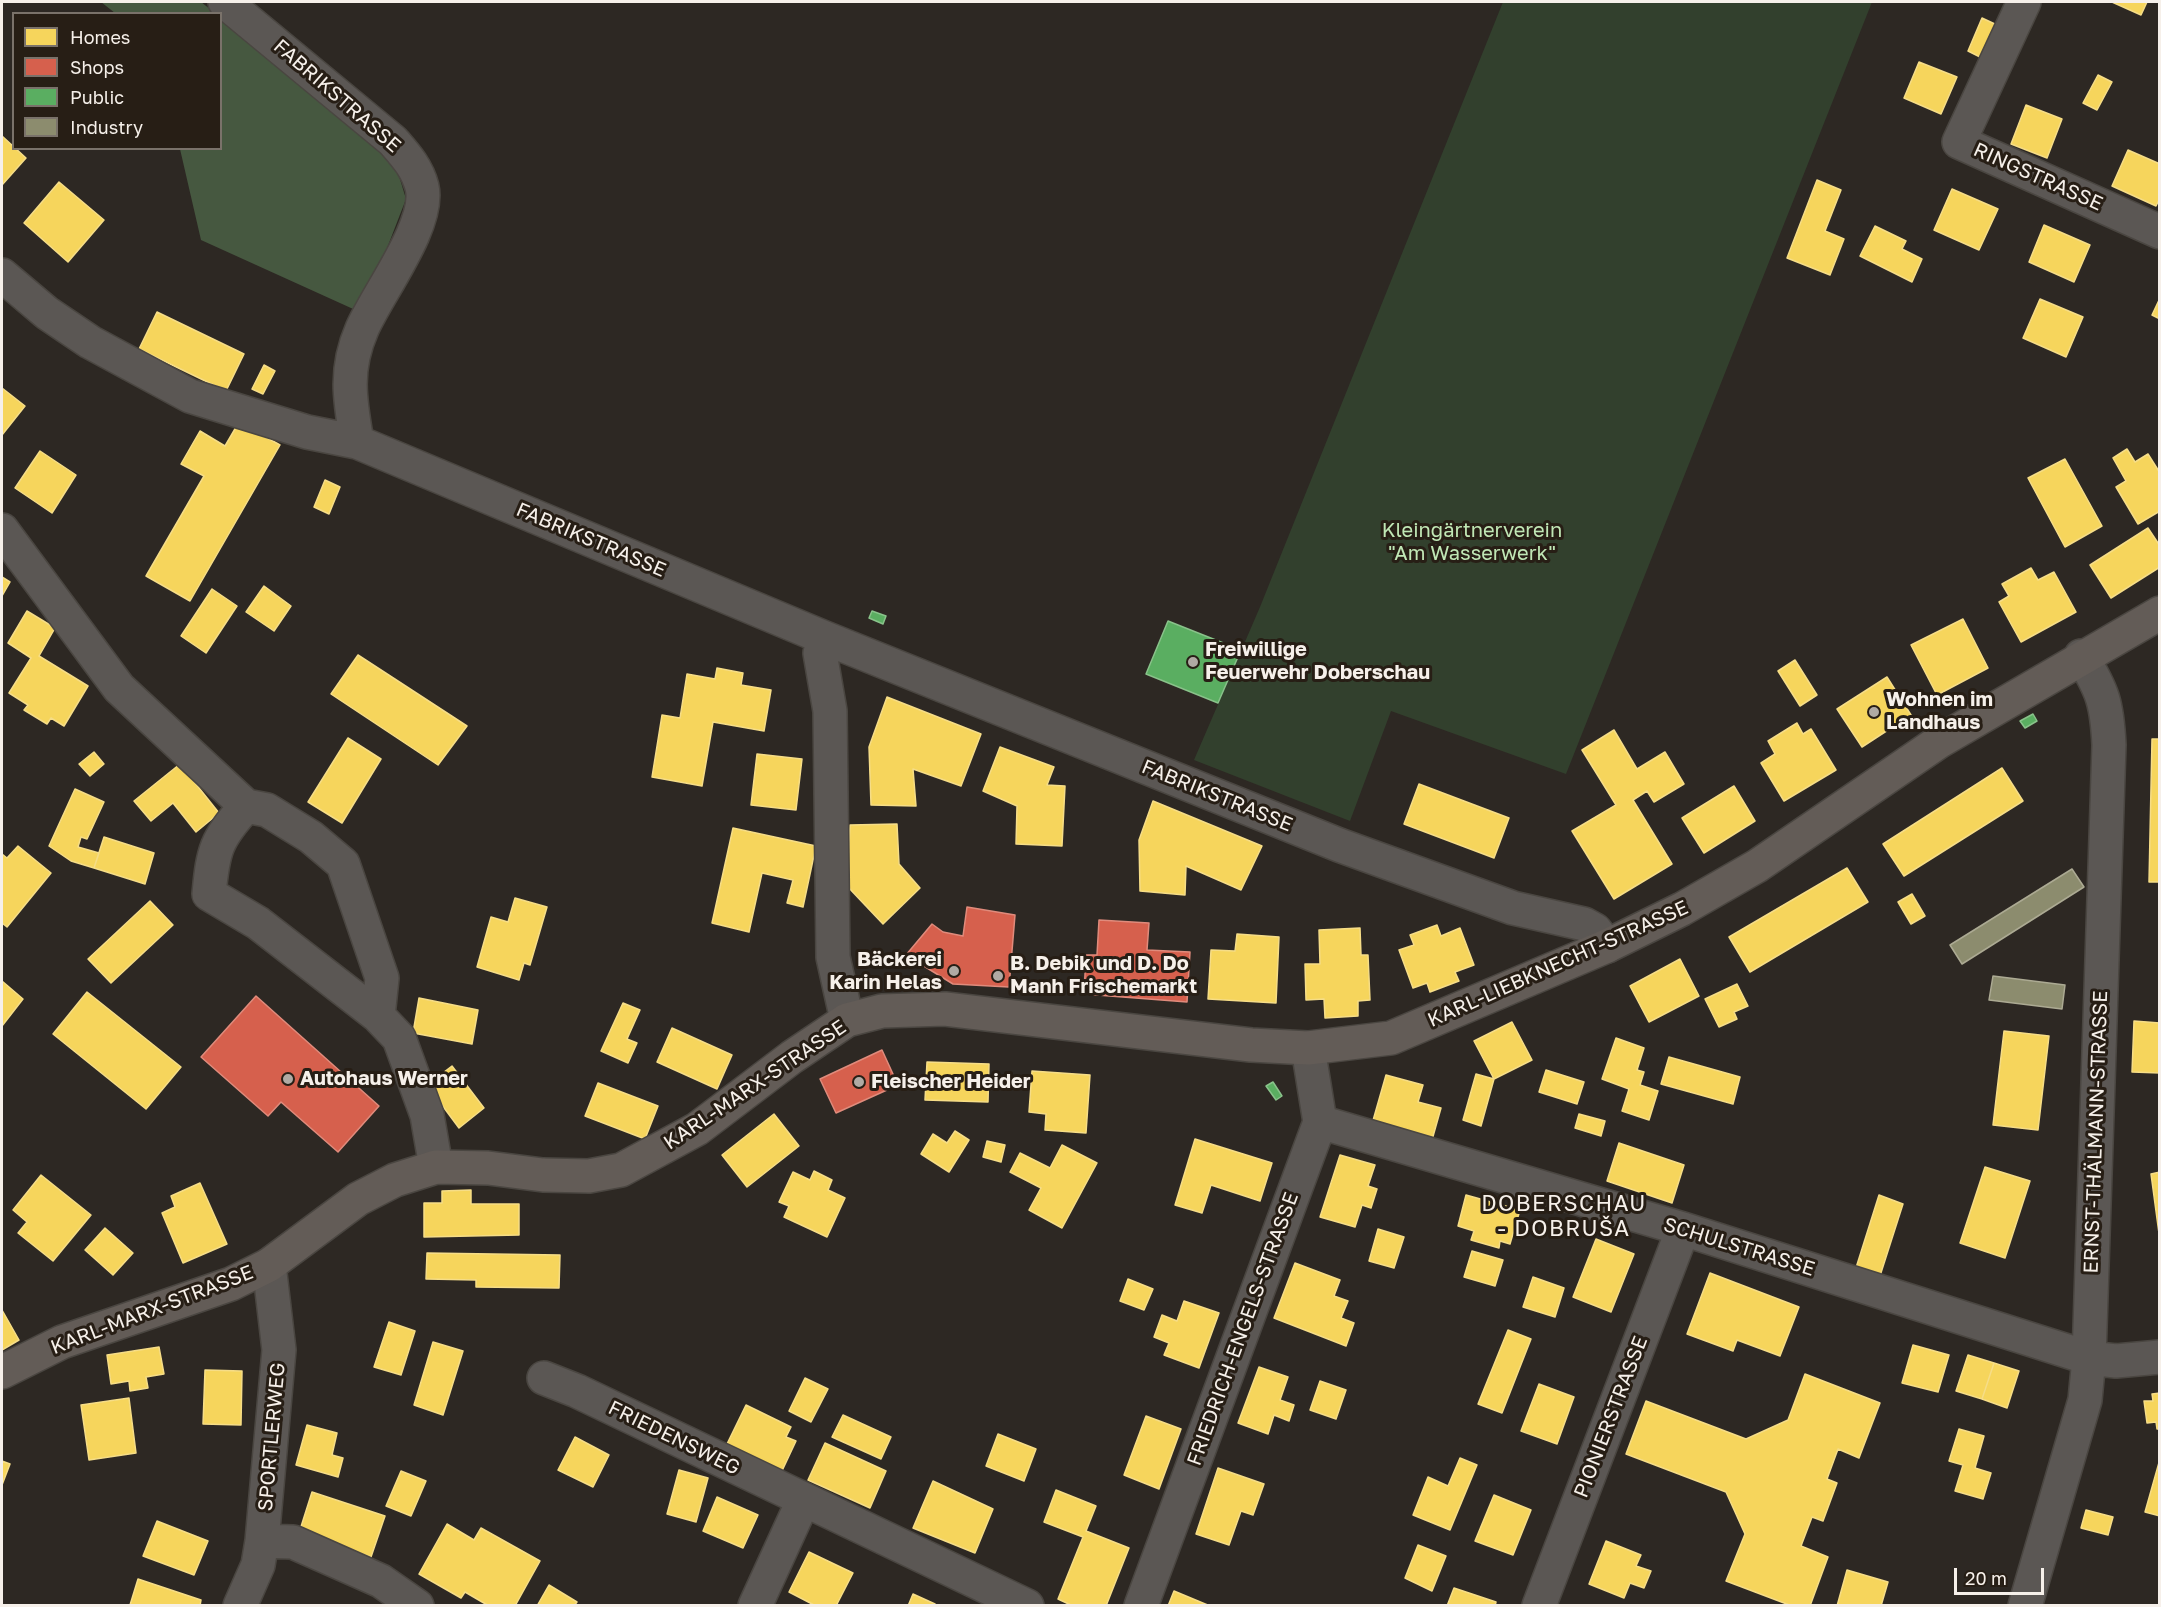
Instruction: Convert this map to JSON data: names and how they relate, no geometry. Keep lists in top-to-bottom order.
{
  "streets": {
    "street": [
      "FABRIKSTRASSE",
      "RINGSTRASSE",
      "KARL-LIEBKNECHT-STRASSE",
      "KARL-MARX-STRASSE",
      "ERNST-THÄLMANN-STRASSE",
      "SCHULSTRASSE",
      "FRIEDRICH-ENGELS-STRASSE",
      "PIONIERSTRASSE",
      "SPORTLERWEG",
      "FRIEDENSWEG"
    ]
  },
  "crossings": [
    ["FABRIKSTRASSE", "KARL-LIEBKNECHT-STRASSE"],
    ["KARL-LIEBKNECHT-STRASSE", "KARL-MARX-STRASSE"],
    ["KARL-LIEBKNECHT-STRASSE", "ERNST-THÄLMANN-STRASSE"],
    ["KARL-LIEBKNECHT-STRASSE", "FRIEDRICH-ENGELS-STRASSE"],
    ["KARL-MARX-STRASSE", "FRIEDRICH-ENGELS-STRASSE"],
    ["KARL-MARX-STRASSE", "SPORTLERWEG"],
    ["ERNST-THÄLMANN-STRASSE", "SCHULSTRASSE"],
    ["SCHULSTRASSE", "FRIEDRICH-ENGELS-STRASSE"],
    ["SCHULSTRASSE", "PIONIERSTRASSE"]
  ],
  "districts": ["DOBERSCHAU - DOBRUŠA"],
  "parks": ["Kleingärtnerverein \"Am Wasserwerk\""],
  "places": [
    "Freiwillige Feuerwehr Doberschau",
    "Wohnen im Landhaus",
    "Bäckerei Karin Helas",
    "B. Debik und D. Do Manh Frischemarkt",
    "Autohaus Werner",
    "Fleischer Heider"
  ],
  "legend": [
    "Homes",
    "Shops",
    "Public",
    "Industry"
  ],
  "scale_bar": "20 m"
}
